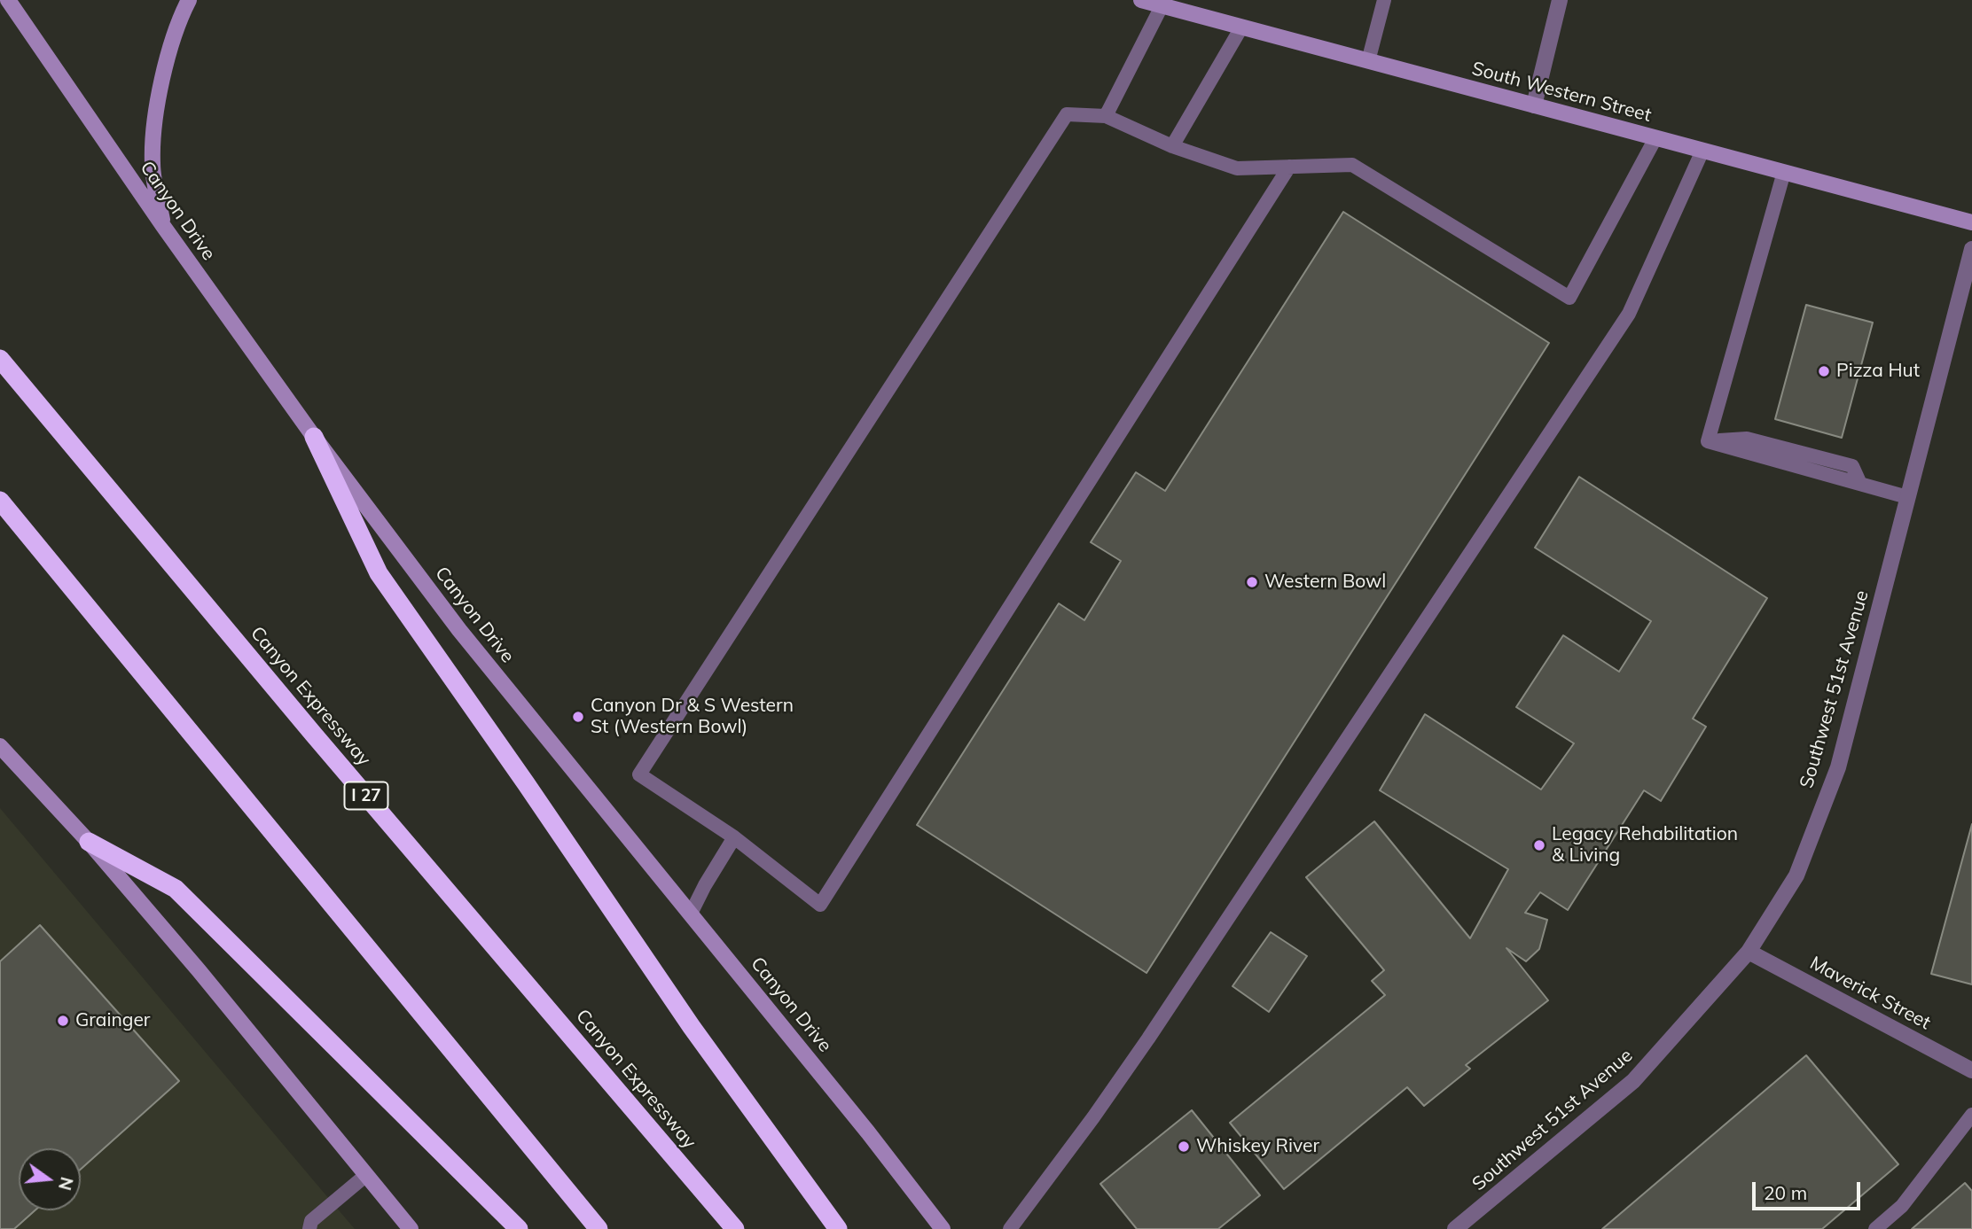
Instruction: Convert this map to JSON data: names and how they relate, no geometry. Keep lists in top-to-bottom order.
{
  "streets": {
    "highway": ["Canyon Expressway", "I 27"],
    "main road": ["South Western Street", "Canyon Drive"],
    "street": ["Southwest 51st Avenue", "Maverick Street"]
  },
  "crossings": [
    ["Southwest 51st Avenue", "Maverick Street"]
  ],
  "places": [
    "Pizza Hut",
    "Western Bowl",
    "Canyon Dr & S Western St (Western Bowl)",
    "Legacy Rehabilitation & Living",
    "Grainger",
    "Whiskey River"
  ],
  "scale_bar": "20 m",
  "north": "right"
}
